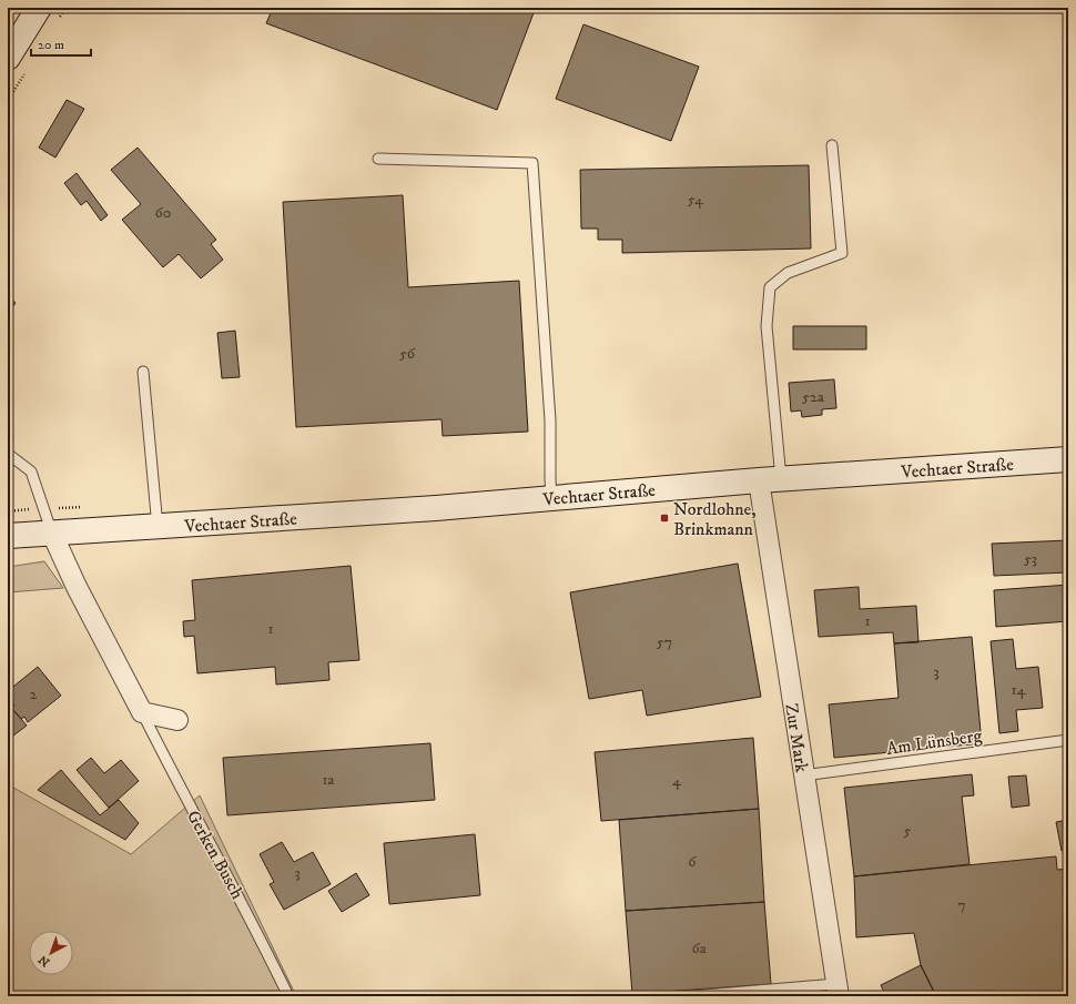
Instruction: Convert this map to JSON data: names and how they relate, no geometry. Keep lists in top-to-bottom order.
{
  "streets": {
    "main road": ["Vechtaer Straße"],
    "street": ["Zur Mark", "Gerken Busch"],
    "lane": ["Am Lünsberg"]
  },
  "crossings": [
    ["Vechtaer Straße", "Zur Mark"],
    ["Vechtaer Straße", "Gerken Busch"],
    ["Zur Mark", "Am Lünsberg"]
  ],
  "places": {
    "transit": ["Nordlohne, Brinkmann"]
  },
  "house_numbers": [
    "54",
    "60",
    "56",
    "52a",
    "53",
    "1",
    "1",
    "57",
    "3",
    "14",
    "2",
    "1a",
    "4",
    "5",
    "6",
    "3",
    "7",
    "6a"
  ],
  "scale_bar": "20 m",
  "north": "bottom left"
}
